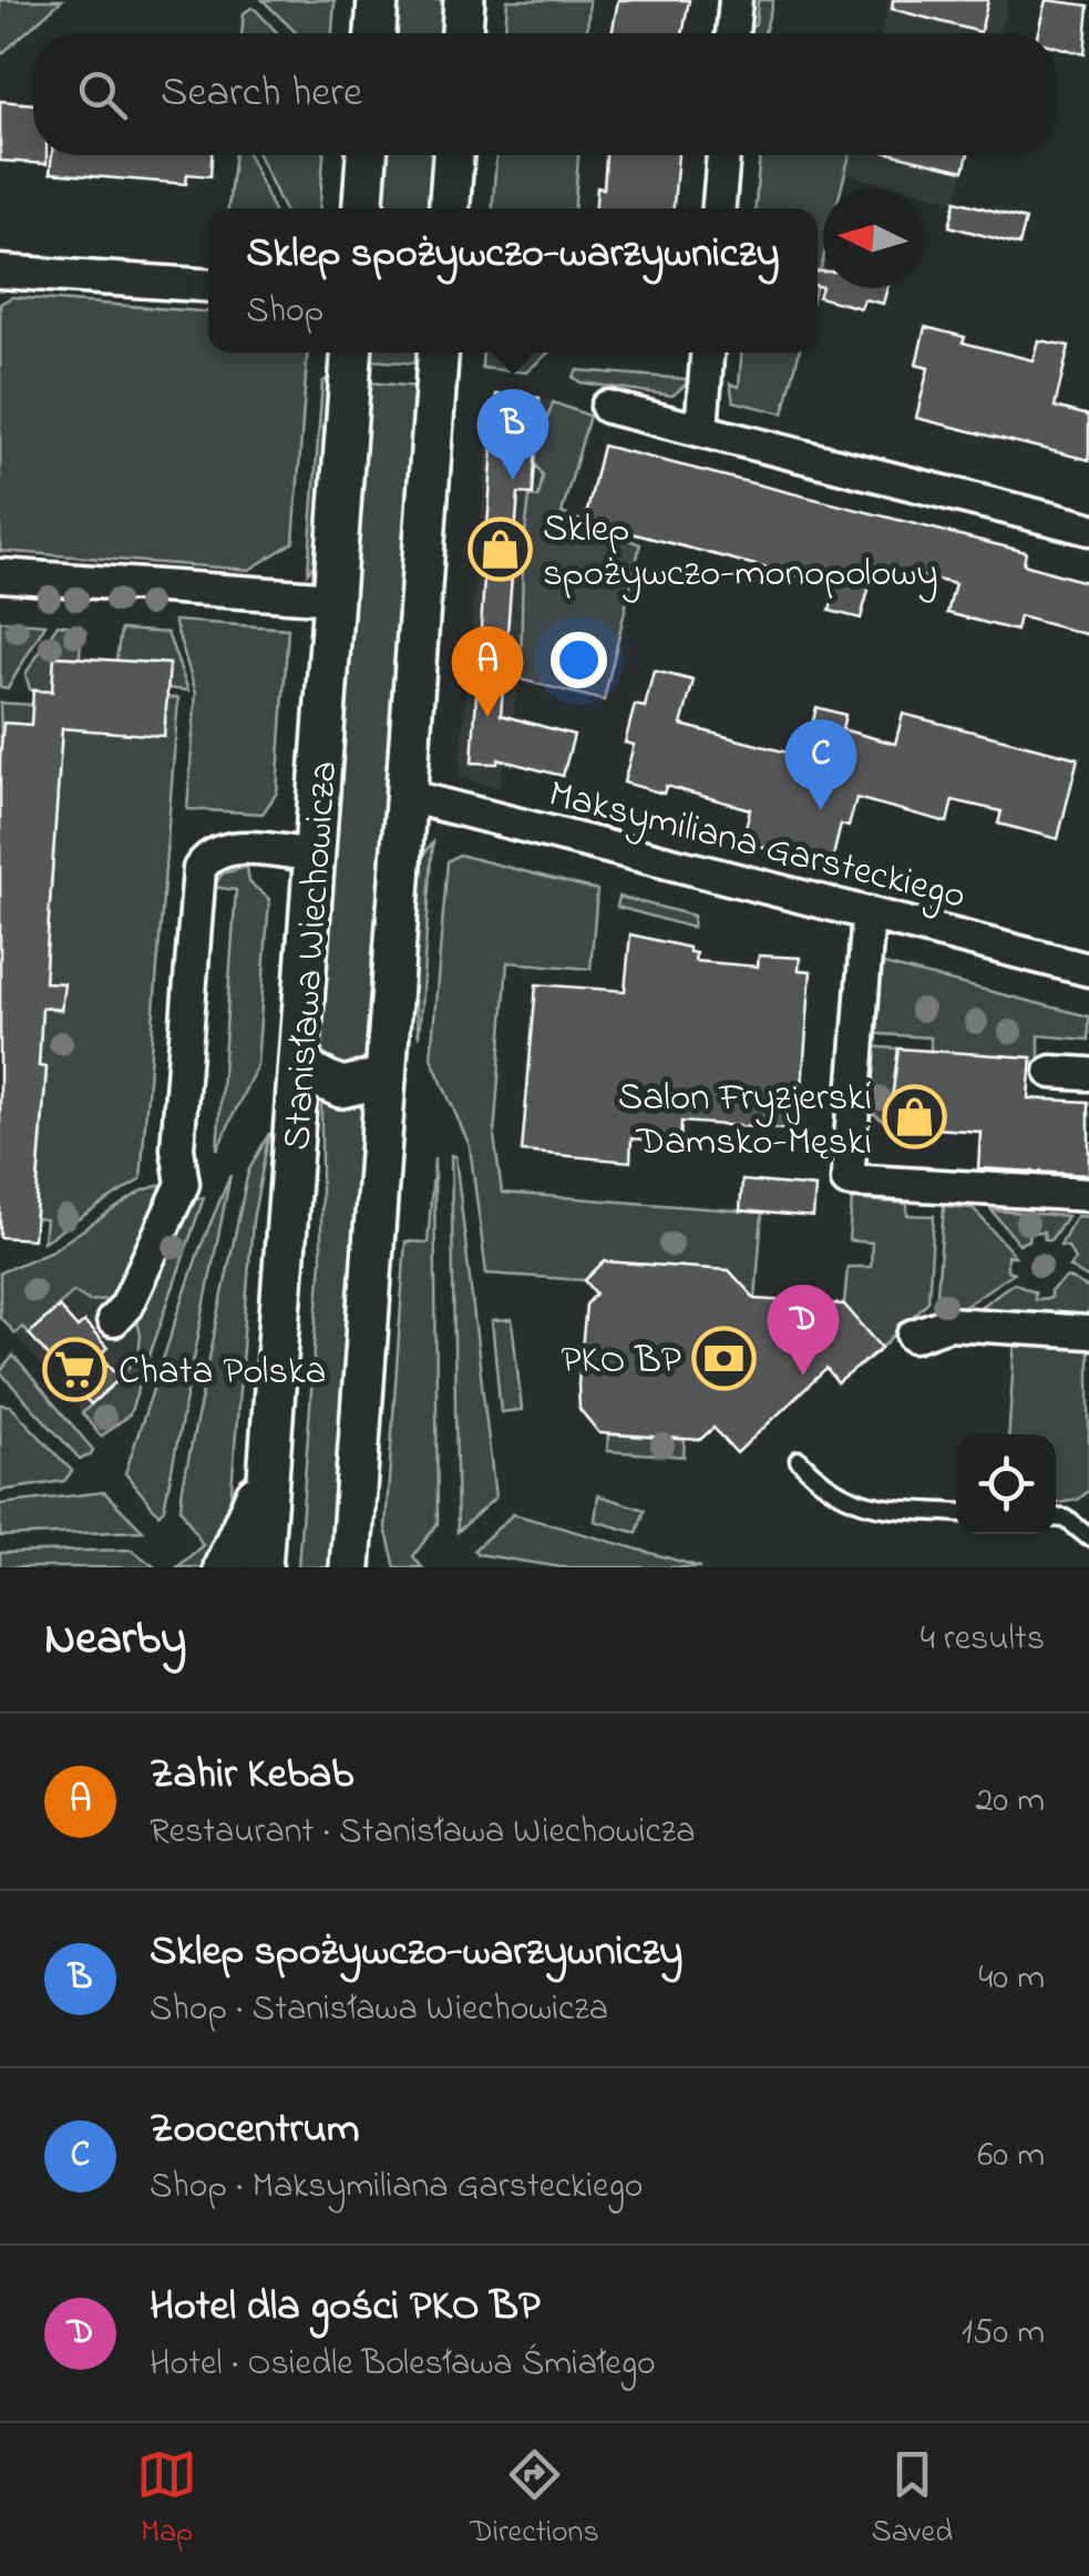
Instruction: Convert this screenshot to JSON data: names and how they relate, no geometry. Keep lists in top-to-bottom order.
{
  "streets": {
    "street": ["Maksymiliana Garsteckiego", "Stanisława Wiechowicza"]
  },
  "places": {
    "shop": ["Sklep spożywczo-monopolowy", "Salon Fryzjerski Damsko-Męski"],
    "bank": ["PKO BP"],
    "supermarket": ["Chata Polska"]
  },
  "north": "left",
  "page": {
    "search": "Search here",
    "popup": ["Sklep spożywczo-warzywniczy", "Shop"],
    "pins": [
      "B",
      "A",
      "C",
      "D"
    ],
    "heading": ["Nearby", "4 results"],
    "list": [
      {
        "mark": "A",
        "name": "Zahir Kebab",
        "note": "Restaurant · Stanisława Wiechowicza",
        "value": "20 m"
      },
      {
        "mark": "B",
        "name": "Sklep spożywczo-warzywniczy",
        "note": "Shop · Stanisława Wiechowicza",
        "value": "40 m"
      },
      {
        "mark": "C",
        "name": "Zoocentrum",
        "note": "Shop · Maksymiliana Garsteckiego",
        "value": "60 m"
      },
      {
        "mark": "D",
        "name": "Hotel dla gości PKO BP",
        "note": "Hotel · Osiedle Bolesława Śmiałego",
        "value": "150 m"
      }
    ],
    "nav": ["Map", "Directions", "Saved"]
  }
}
